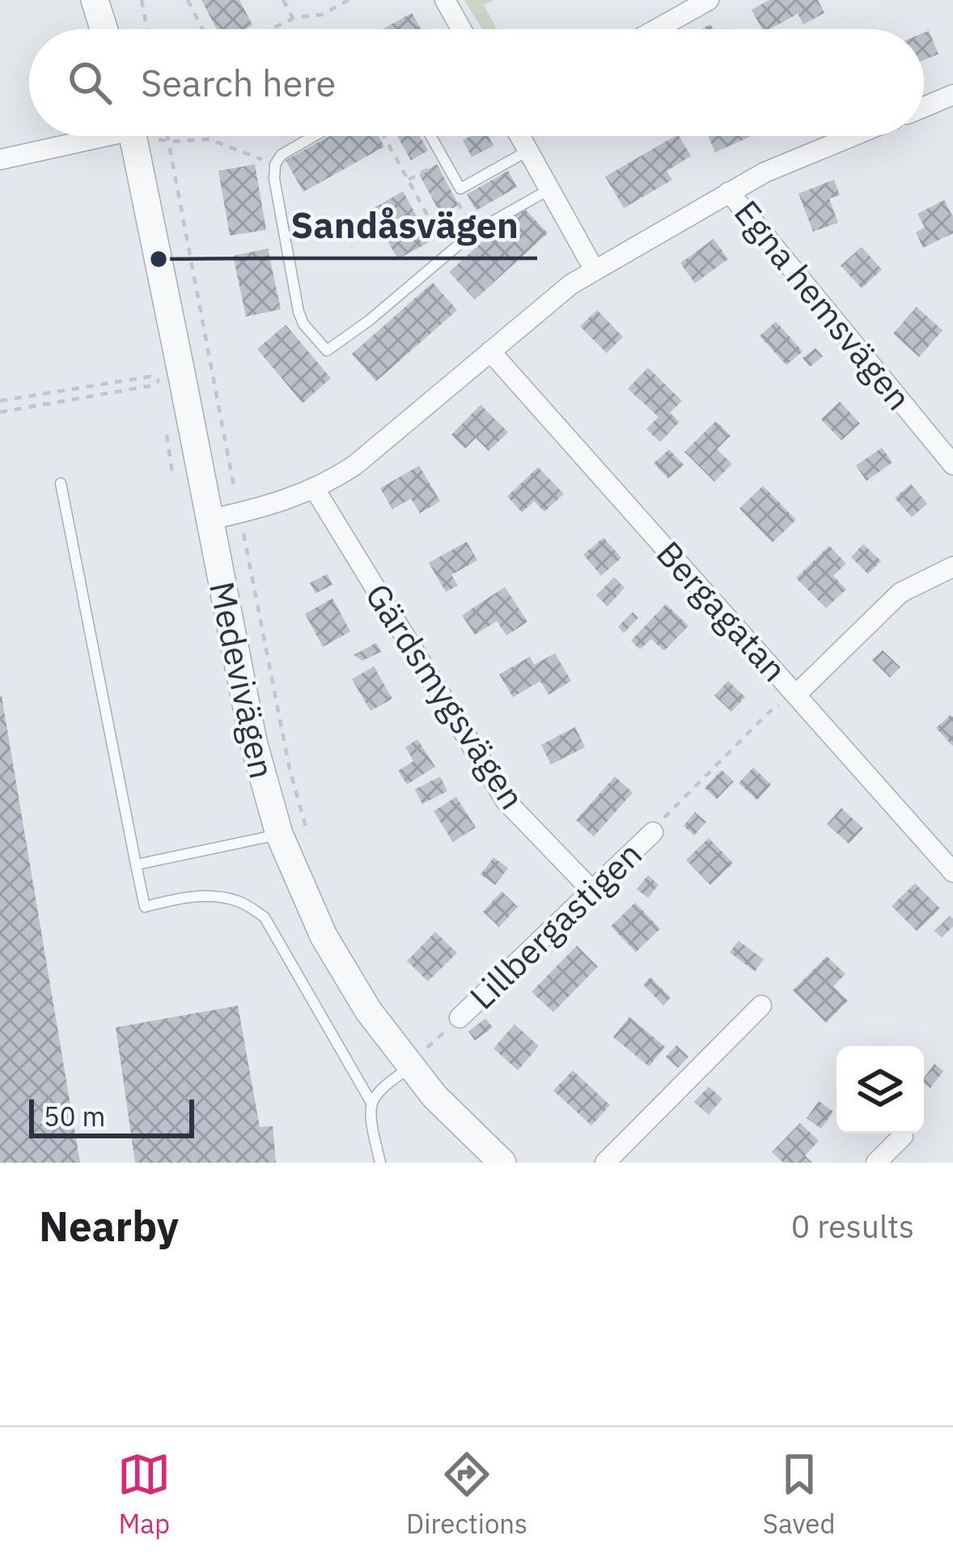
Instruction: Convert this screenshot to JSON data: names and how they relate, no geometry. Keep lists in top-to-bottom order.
{
  "streets": {
    "street": [
      "Egna hemsvägen",
      "Bergagatan",
      "Medevivägen",
      "Gärdsmygsvägen",
      "Lillbergastigen"
    ]
  },
  "crossings": [
    ["Gärdsmygsvägen", "Lillbergastigen"]
  ],
  "places": ["Sandåsvägen"],
  "scale_bar": "50 m",
  "page": {
    "search": "Search here",
    "scale": "50 m",
    "heading": ["Nearby", "0 results"],
    "nav": ["Map", "Directions", "Saved"]
  }
}
